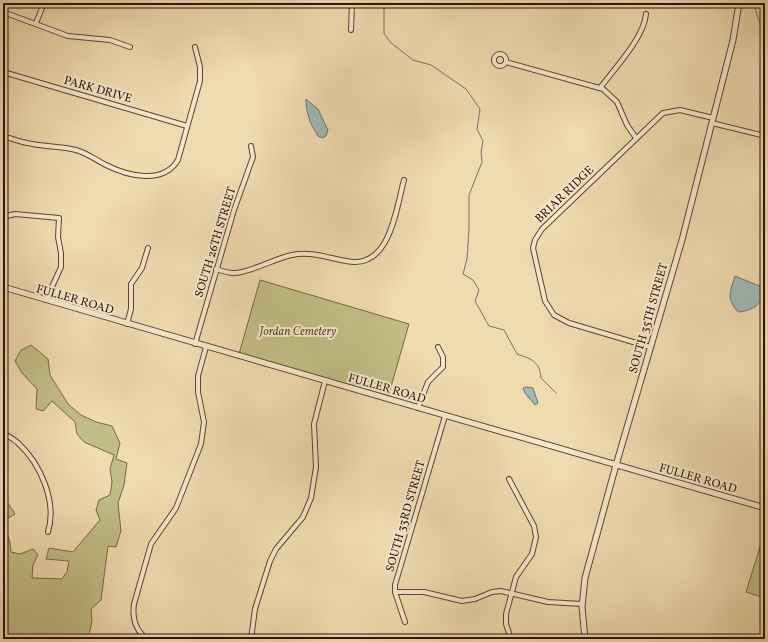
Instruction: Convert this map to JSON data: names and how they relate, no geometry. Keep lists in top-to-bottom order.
{
  "streets": {
    "street": [
      "PARK DRIVE",
      "BRIAR RIDGE",
      "SOUTH 26TH STREET",
      "FULLER ROAD",
      "SOUTH 35TH STREET",
      "SOUTH 33RD STREET"
    ]
  },
  "crossings": [
    ["BRIAR RIDGE", "SOUTH 35TH STREET"],
    ["SOUTH 26TH STREET", "FULLER ROAD"],
    ["FULLER ROAD", "SOUTH 35TH STREET"],
    ["FULLER ROAD", "SOUTH 33RD STREET"]
  ],
  "parks": ["Jordan Cemetery"]
}
